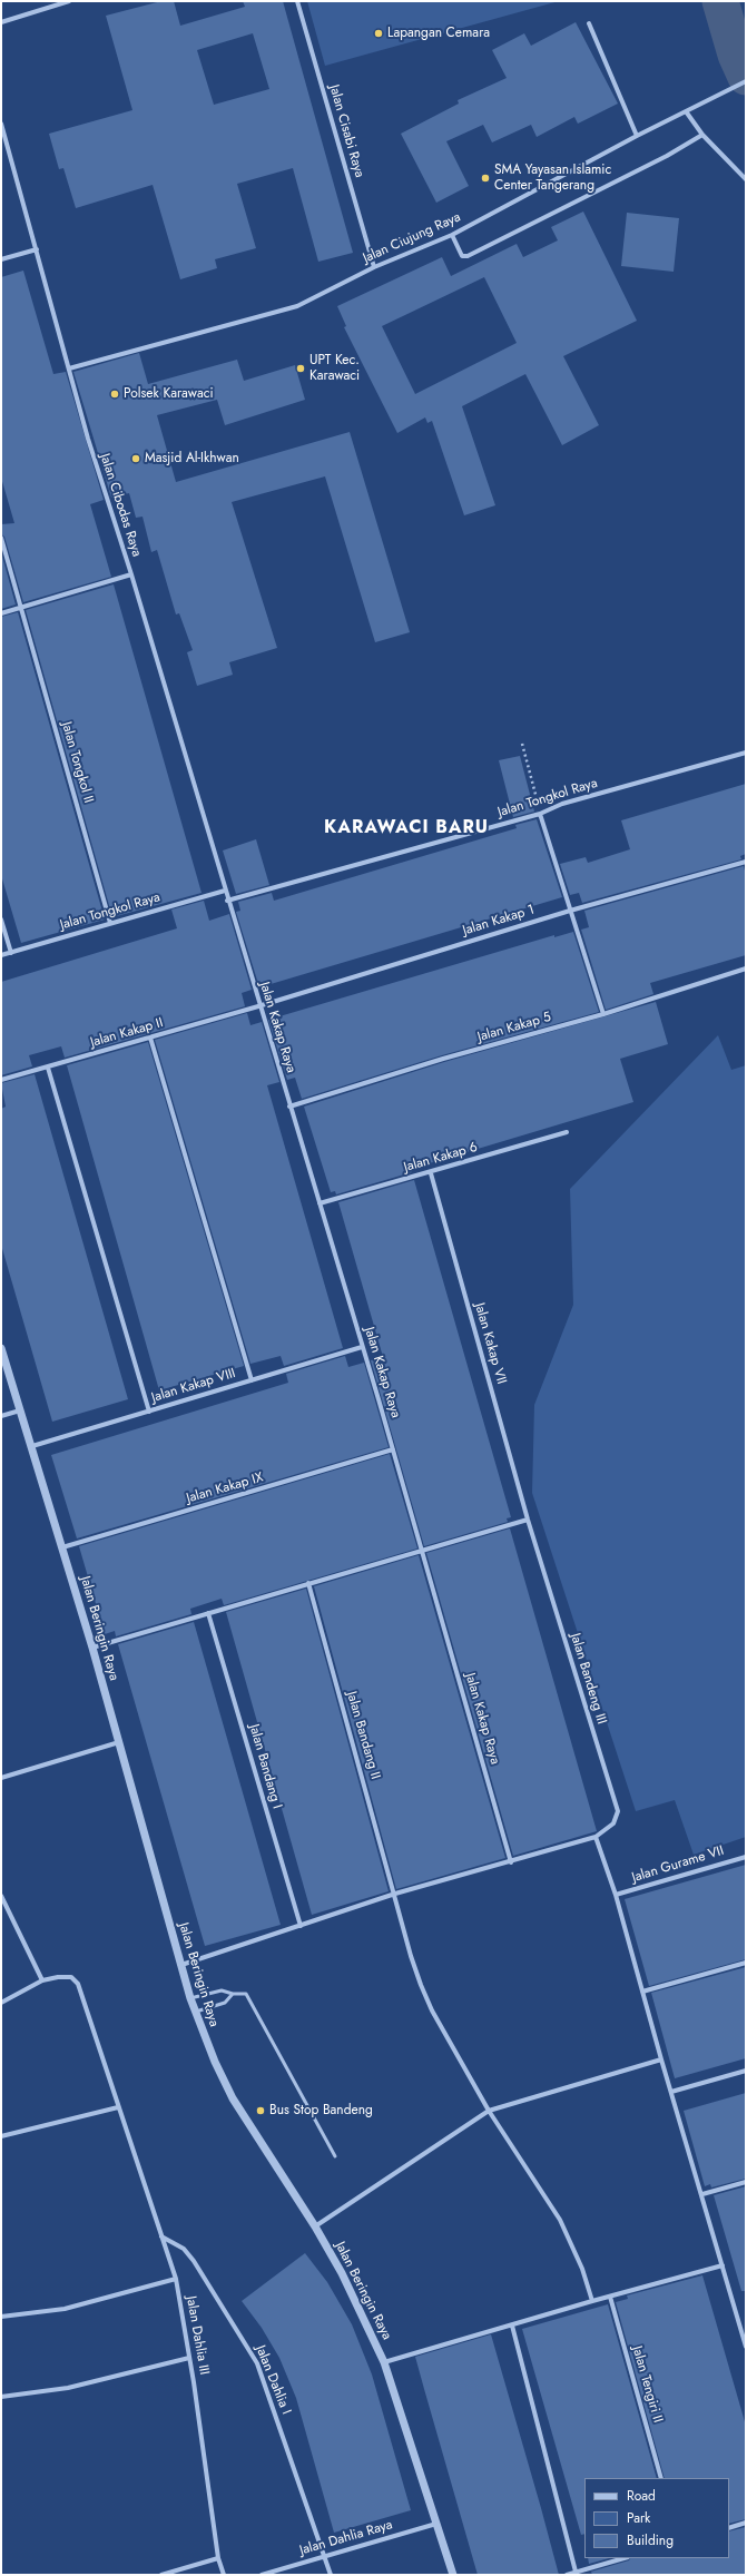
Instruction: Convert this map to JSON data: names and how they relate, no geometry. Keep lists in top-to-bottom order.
{
  "streets": {
    "street": [
      "Jalan Cisabi Raya",
      "Jalan Ciujung Raya",
      "Jalan Cibodas Raya",
      "Jalan Tongkol II",
      "Jalan Tongkol Raya",
      "Jalan Kakap 1",
      "Jalan Kakap Raya",
      "Jalan Kakap 5",
      "Jalan Kakap II",
      "Jalan Kakap 6",
      "Jalan Kakap VII",
      "Jalan Kakap VIII",
      "Jalan Kakap IX",
      "Jalan Beringin Raya",
      "Jalan Bandeng III",
      "Jalan Bandang II",
      "Jalan Bandang I",
      "Jalan Gurame VII",
      "Jalan Dahlia III",
      "Jalan Dahlia I",
      "Jalan Tengiri II",
      "Jalan Dahlia Raya"
    ]
  },
  "crossings": [
    ["Jalan Cisabi Raya", "Jalan Ciujung Raya"],
    ["Jalan Ciujung Raya", "Jalan Cibodas Raya"],
    ["Jalan Cibodas Raya", "Jalan Tongkol Raya"],
    ["Jalan Cibodas Raya", "Jalan Kakap Raya"],
    ["Jalan Tongkol II", "Jalan Tongkol Raya"],
    ["Jalan Tongkol Raya", "Jalan Kakap Raya"],
    ["Jalan Kakap 1", "Jalan Kakap Raya"],
    ["Jalan Kakap 1", "Jalan Kakap II"],
    ["Jalan Kakap Raya", "Jalan Kakap 5"],
    ["Jalan Kakap Raya", "Jalan Kakap II"],
    ["Jalan Kakap Raya", "Jalan Kakap 6"],
    ["Jalan Kakap Raya", "Jalan Kakap VIII"],
    ["Jalan Kakap Raya", "Jalan Kakap IX"],
    ["Jalan Kakap 6", "Jalan Kakap VII"],
    ["Jalan Kakap VII", "Jalan Bandeng III"],
    ["Jalan Kakap VIII", "Jalan Beringin Raya"],
    ["Jalan Kakap IX", "Jalan Beringin Raya"],
    ["Jalan Beringin Raya", "Jalan Dahlia Raya"],
    ["Jalan Dahlia III", "Jalan Dahlia I"],
    ["Jalan Dahlia I", "Jalan Dahlia Raya"]
  ],
  "districts": ["KARAWACI BARU"],
  "places": [
    "Lapangan Cemara",
    "SMA Yayasan Islamic Center Tangerang",
    "UPT Kec. Karawaci",
    "Polsek Karawaci",
    "Masjid Al-Ikhwan",
    "Bus Stop Bandeng"
  ],
  "legend": ["Road", "Park", "Building"]
}
